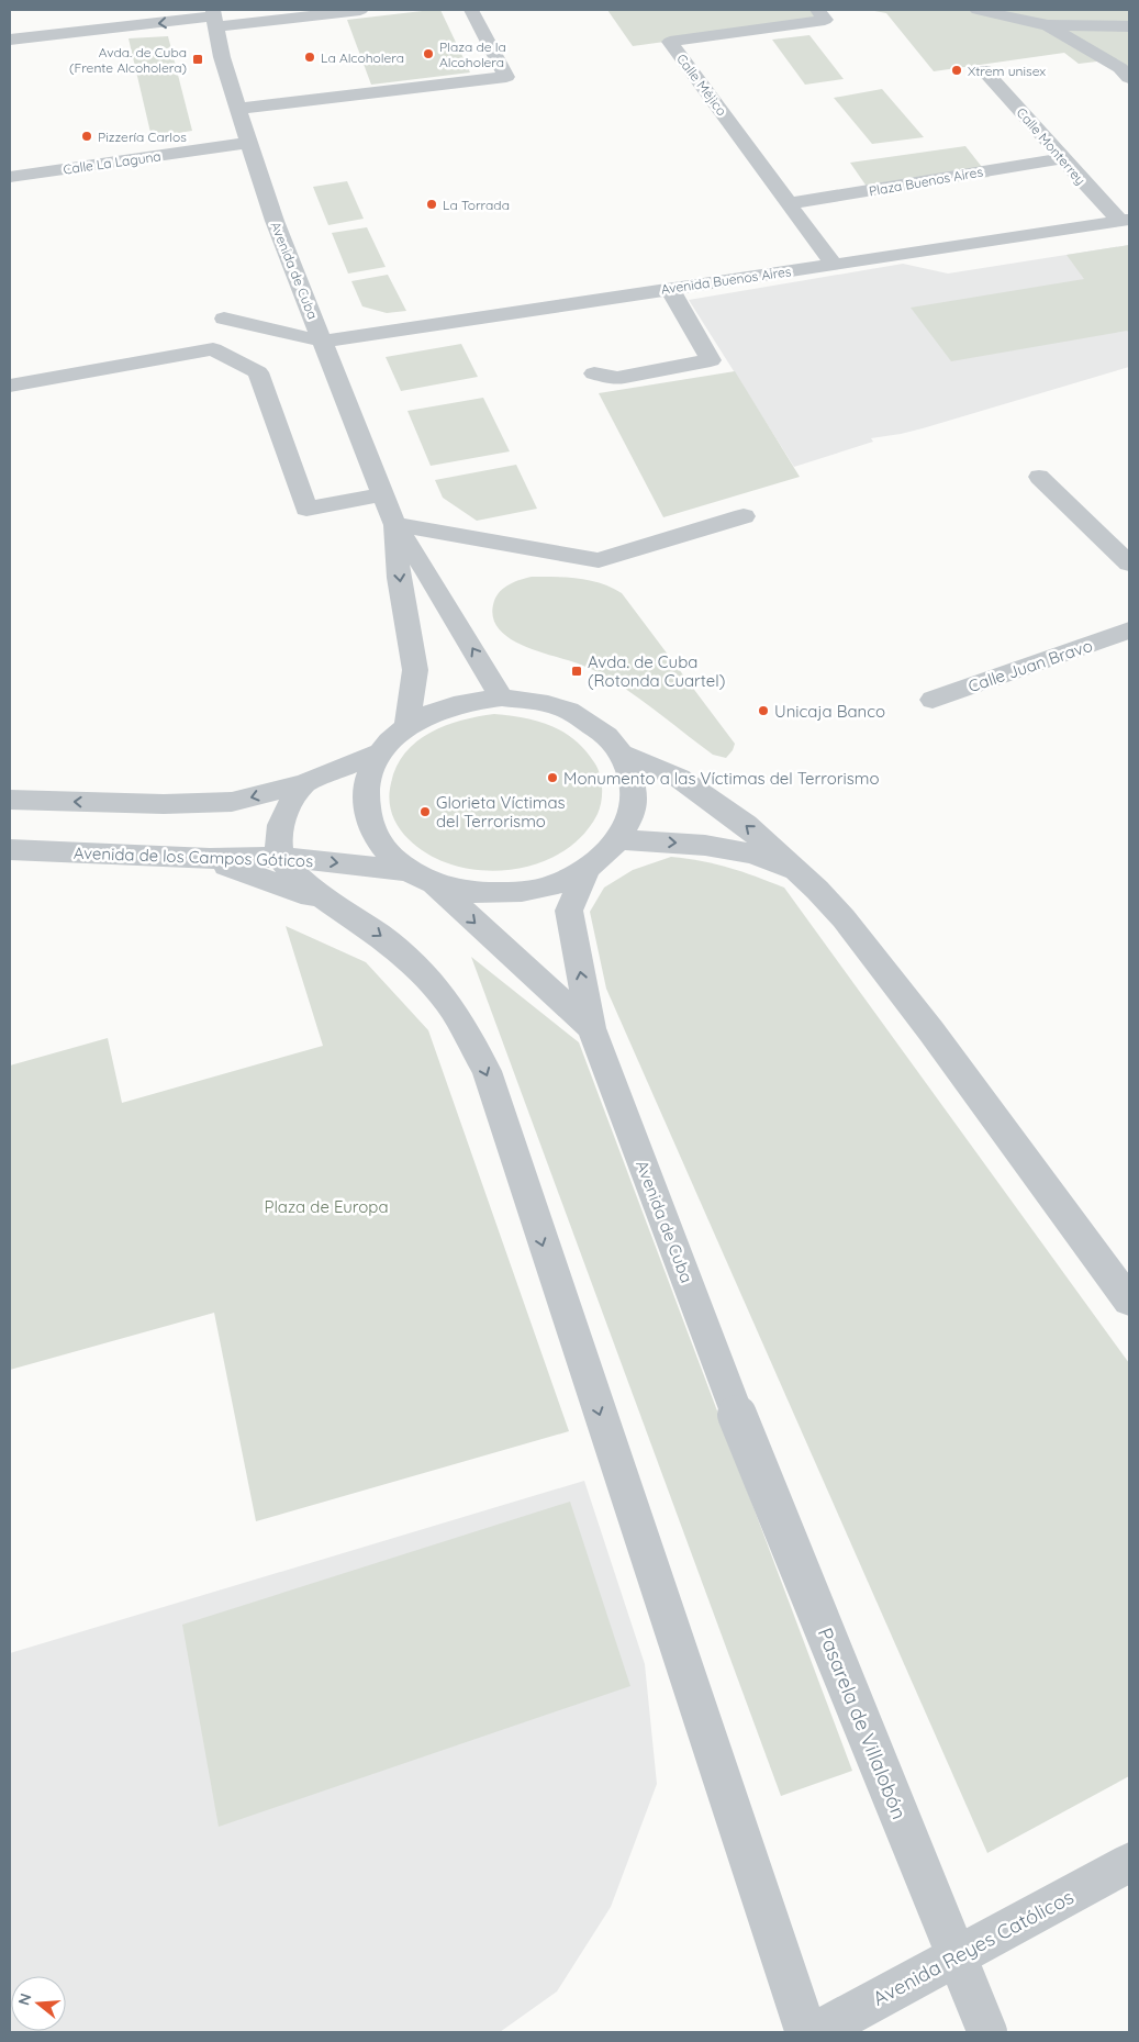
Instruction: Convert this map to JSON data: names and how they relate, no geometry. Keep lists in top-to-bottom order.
{
  "streets": {
    "street": [
      "Calle Méjico",
      "Calle Monterrey",
      "Calle La Laguna",
      "Plaza Buenos Aires",
      "Avenida de Cuba",
      "Avenida Buenos Aires",
      "Calle Juan Bravo",
      "Avenida de los Campos Góticos",
      "Pasarela de Villalobón",
      "Avenida Reyes Católicos"
    ]
  },
  "crossings": [
    ["Calle Méjico", "Plaza Buenos Aires"],
    ["Calle Méjico", "Avenida Buenos Aires"],
    ["Calle Monterrey", "Plaza Buenos Aires"],
    ["Calle Monterrey", "Avenida Buenos Aires"],
    ["Calle La Laguna", "Avenida de Cuba"],
    ["Avenida de Cuba", "Avenida Buenos Aires"],
    ["Avenida de Cuba", "Avenida de los Campos Góticos"],
    ["Avenida de Cuba", "Pasarela de Villalobón"]
  ],
  "parks": ["Plaza de Europa"],
  "places": {
    "other": [
      "Plaza de la Alcoholera",
      "La Alcoholera",
      "Xtrem unisex",
      "Pizzería Carlos",
      "La Torrada",
      "Unicaja Banco",
      "Monumento a las Víctimas del Terrorismo",
      "Glorieta Víctimas del Terrorismo"
    ],
    "transit": ["Avda. de Cuba (Frente Alcoholera)", "Avda. de Cuba (Rotonda Cuartel)"]
  },
  "north": "left"
}
